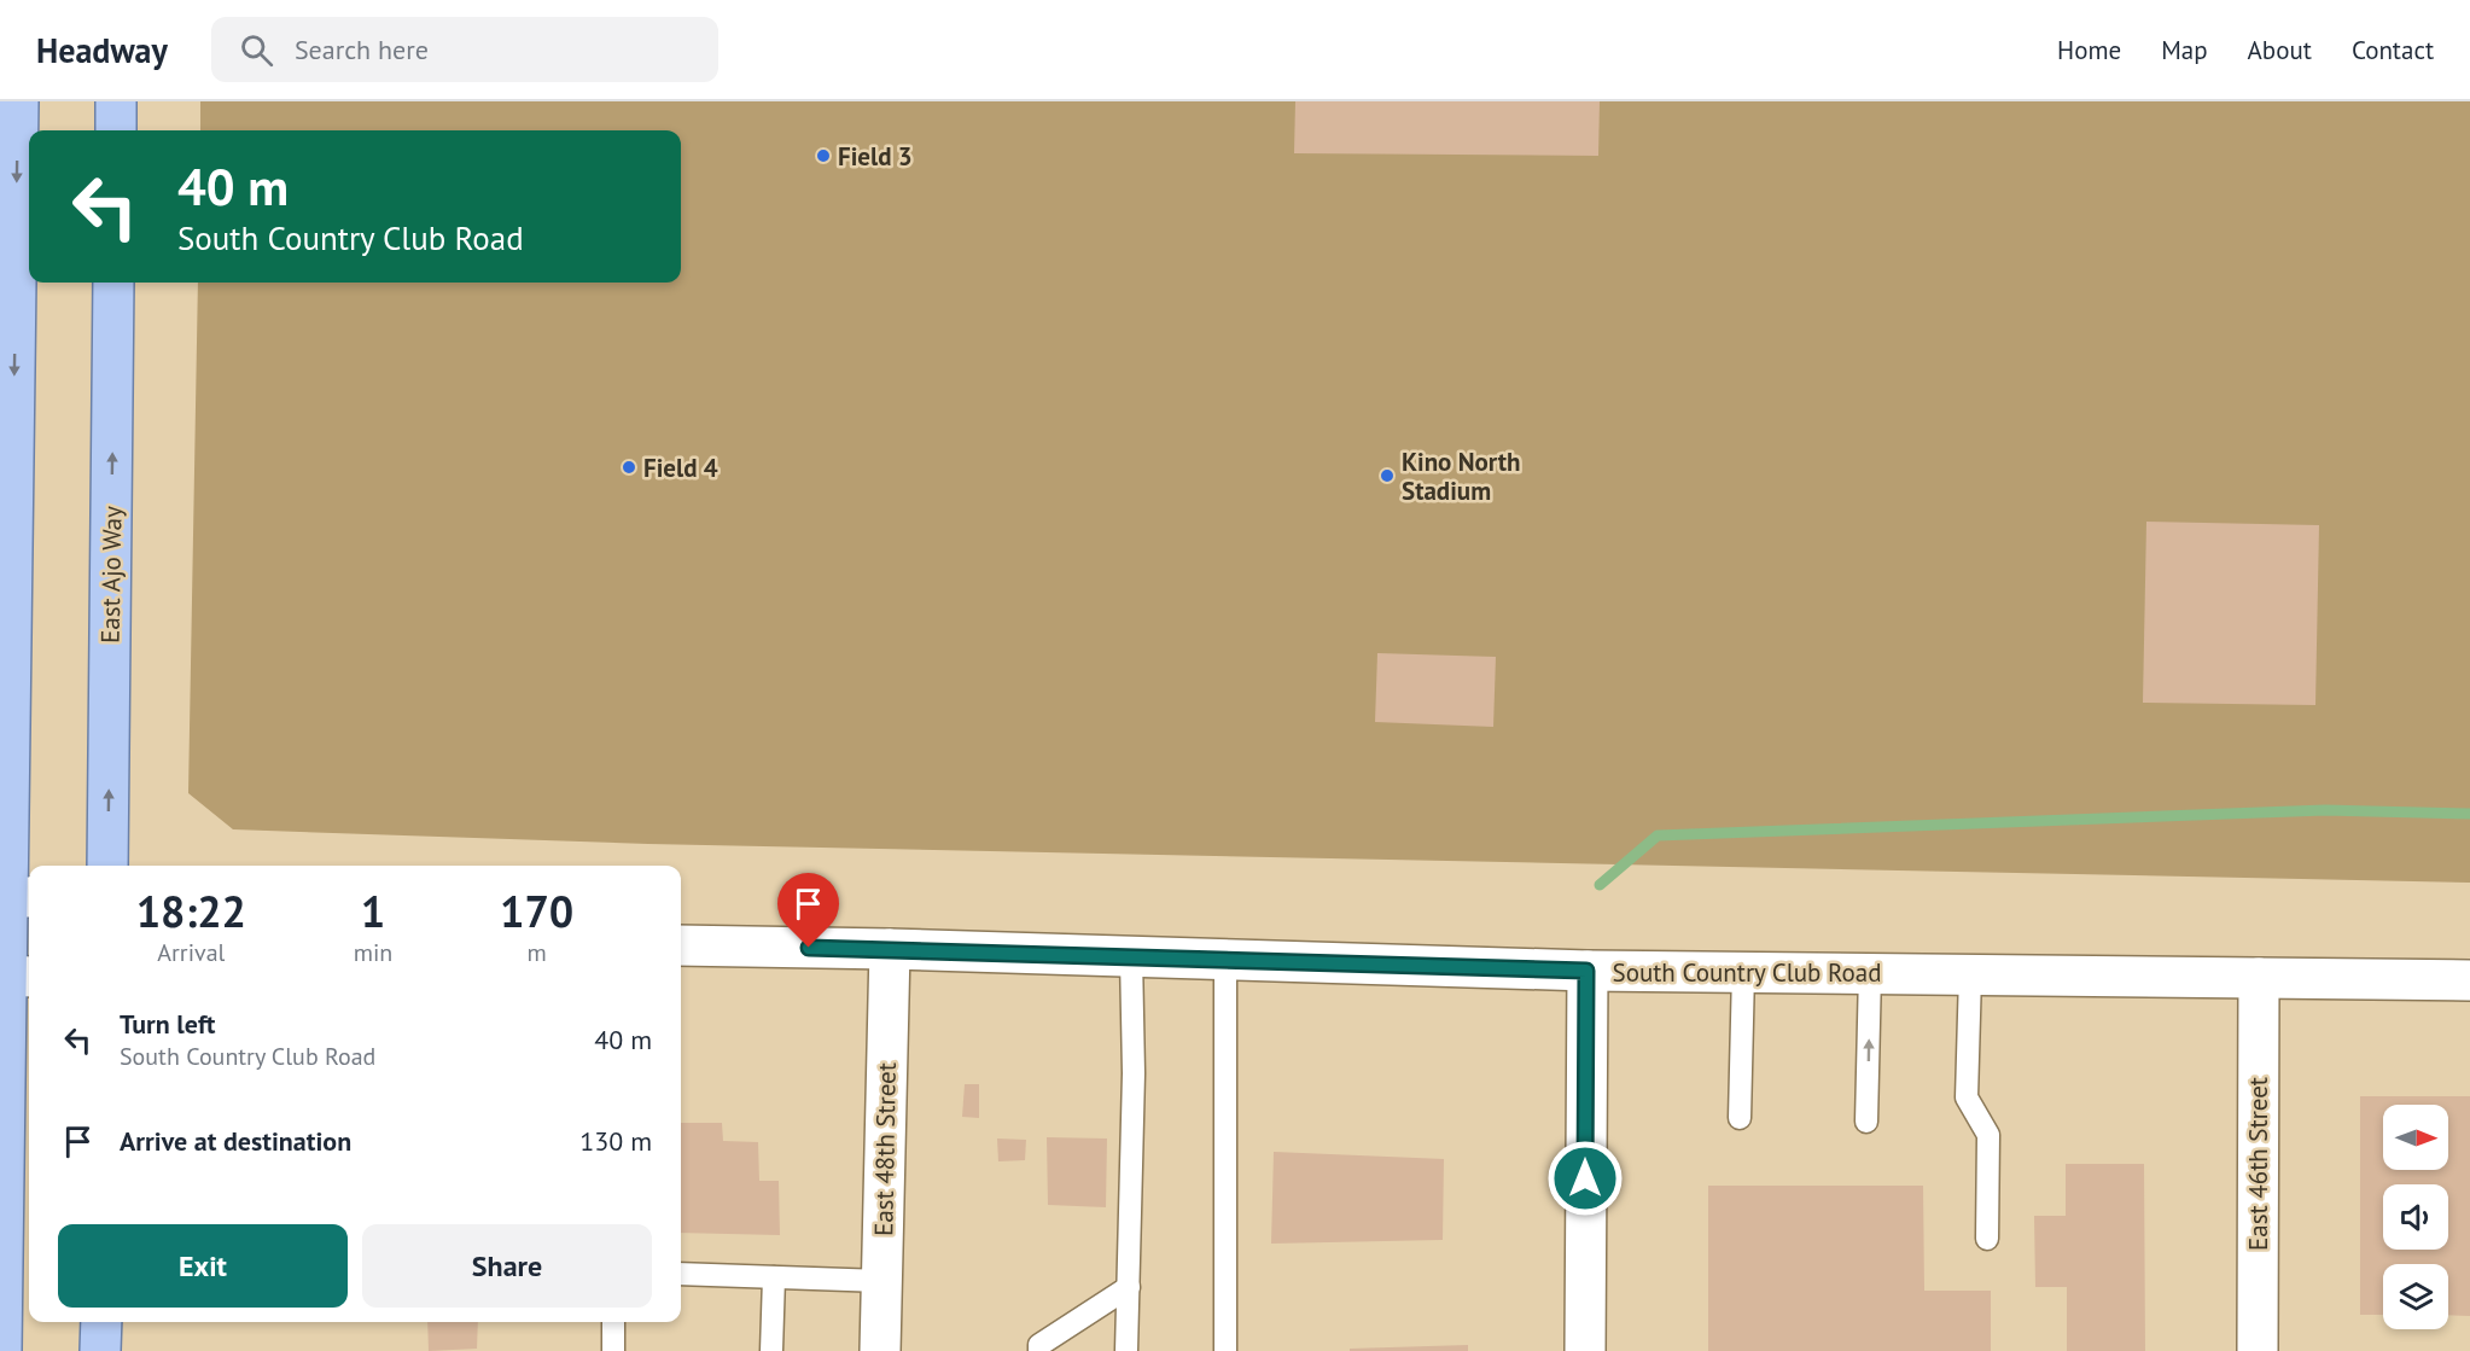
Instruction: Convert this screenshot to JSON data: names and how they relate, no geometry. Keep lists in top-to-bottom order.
{
  "streets": {
    "main road": ["East Ajo Way"],
    "street": ["South Country Club Road", "East 48th Street", "East 46th Street"]
  },
  "crossings": [
    ["South Country Club Road", "East 48th Street"],
    ["South Country Club Road", "East 46th Street"]
  ],
  "places": ["Field 3", "Field 4", "Kino North Stadium"],
  "north": "right",
  "page": {
    "header": "Headway",
    "search": "Search here",
    "nav": [
      "Home",
      "Map",
      "About",
      "Contact"
    ],
    "turn": ["40 m", "South Country Club Road"],
    "eta": [
      "18:22",
      "Arrival",
      "1",
      "min",
      "170",
      "m"
    ],
    "list": [
      {
        "name": "Turn left",
        "note": "South Country Club Road",
        "value": "40 m"
      },
      {
        "name": "Arrive at destination",
        "value": "130 m"
      }
    ],
    "buttons": ["Exit", "Share"]
  }
}
